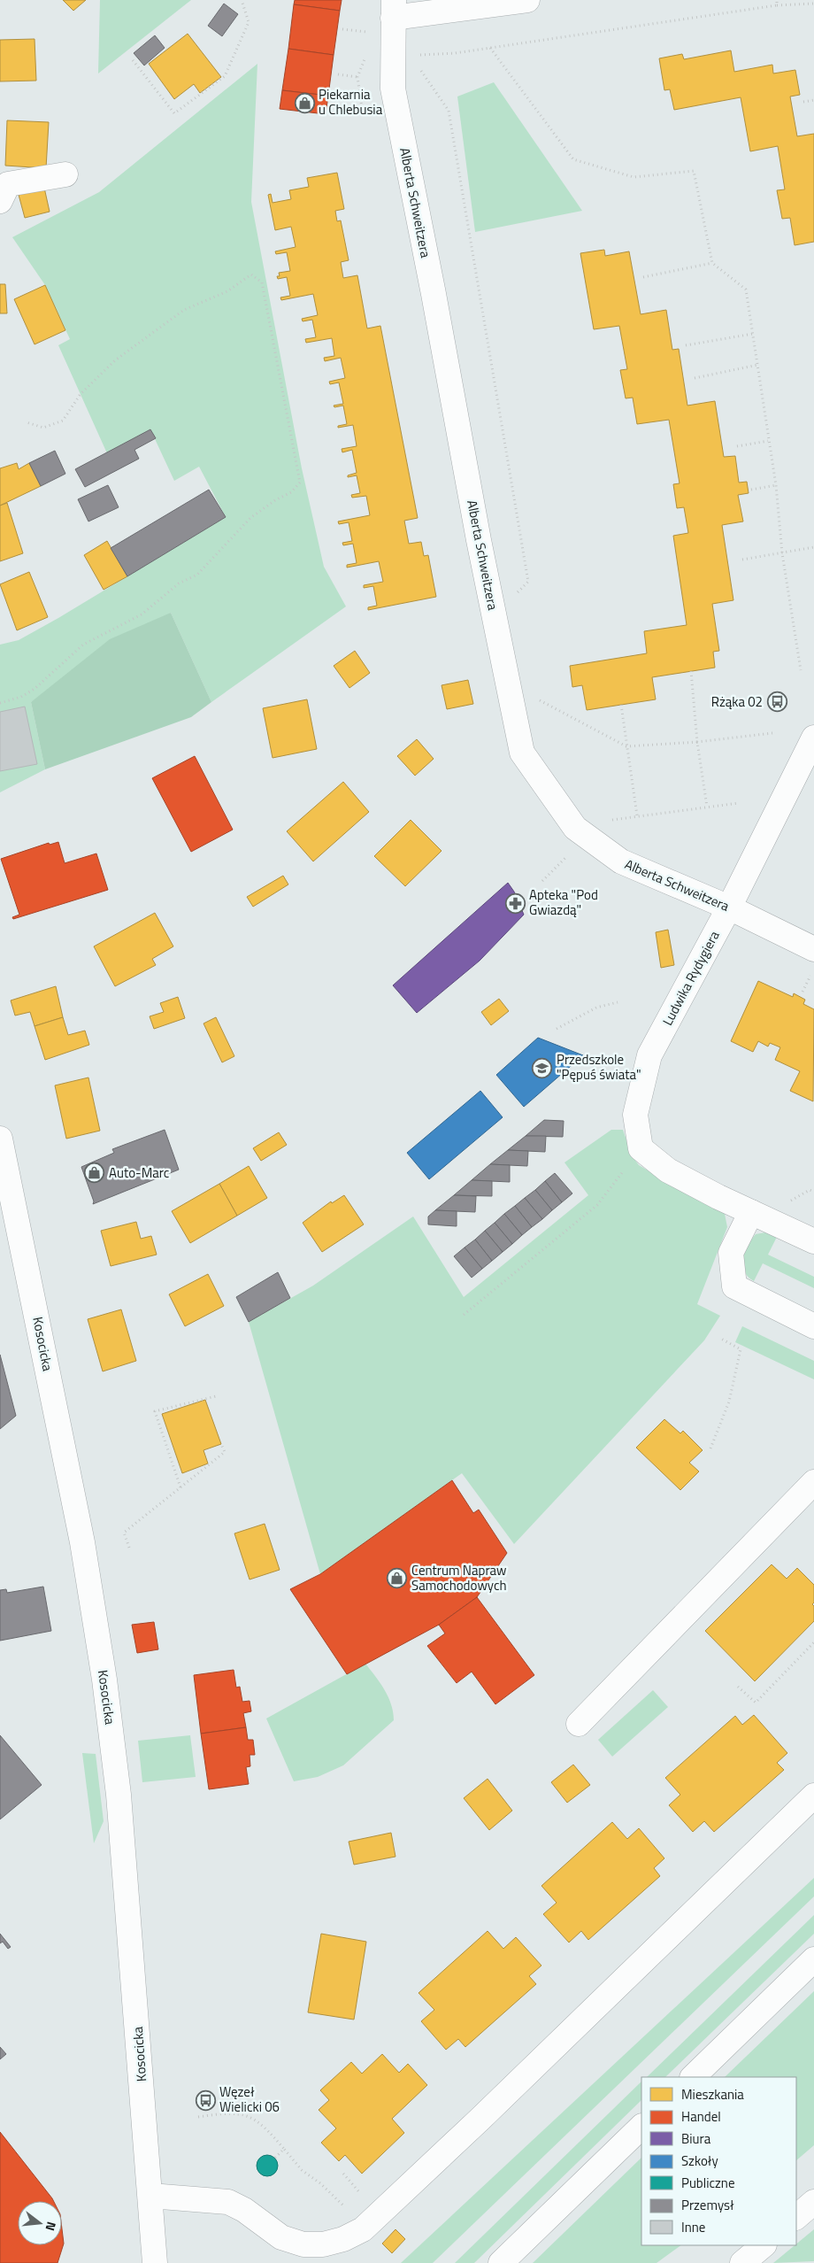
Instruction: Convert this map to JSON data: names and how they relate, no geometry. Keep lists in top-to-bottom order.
{
  "streets": {
    "street": ["Alberta Schweitzera", "Ludwika Rydygiera", "Kosocicka"]
  },
  "crossings": [
    ["Alberta Schweitzera", "Ludwika Rydygiera"]
  ],
  "places": {
    "shop": ["Piekarnia u Chlebusia", "Auto-Marc", "Centrum Napraw Samochodowych"],
    "bus stop": ["Rżąka 02", "Węzeł Wielicki 06"],
    "pharmacy": ["Apteka \"Pod Gwiazdą\""],
    "school or university": ["Przedszkole \"Pępuś świata\""]
  },
  "legend": [
    "Mieszkania",
    "Handel",
    "Biura",
    "Szkoły",
    "Publiczne",
    "Przemysł",
    "Inne"
  ],
  "north": "right"
}
